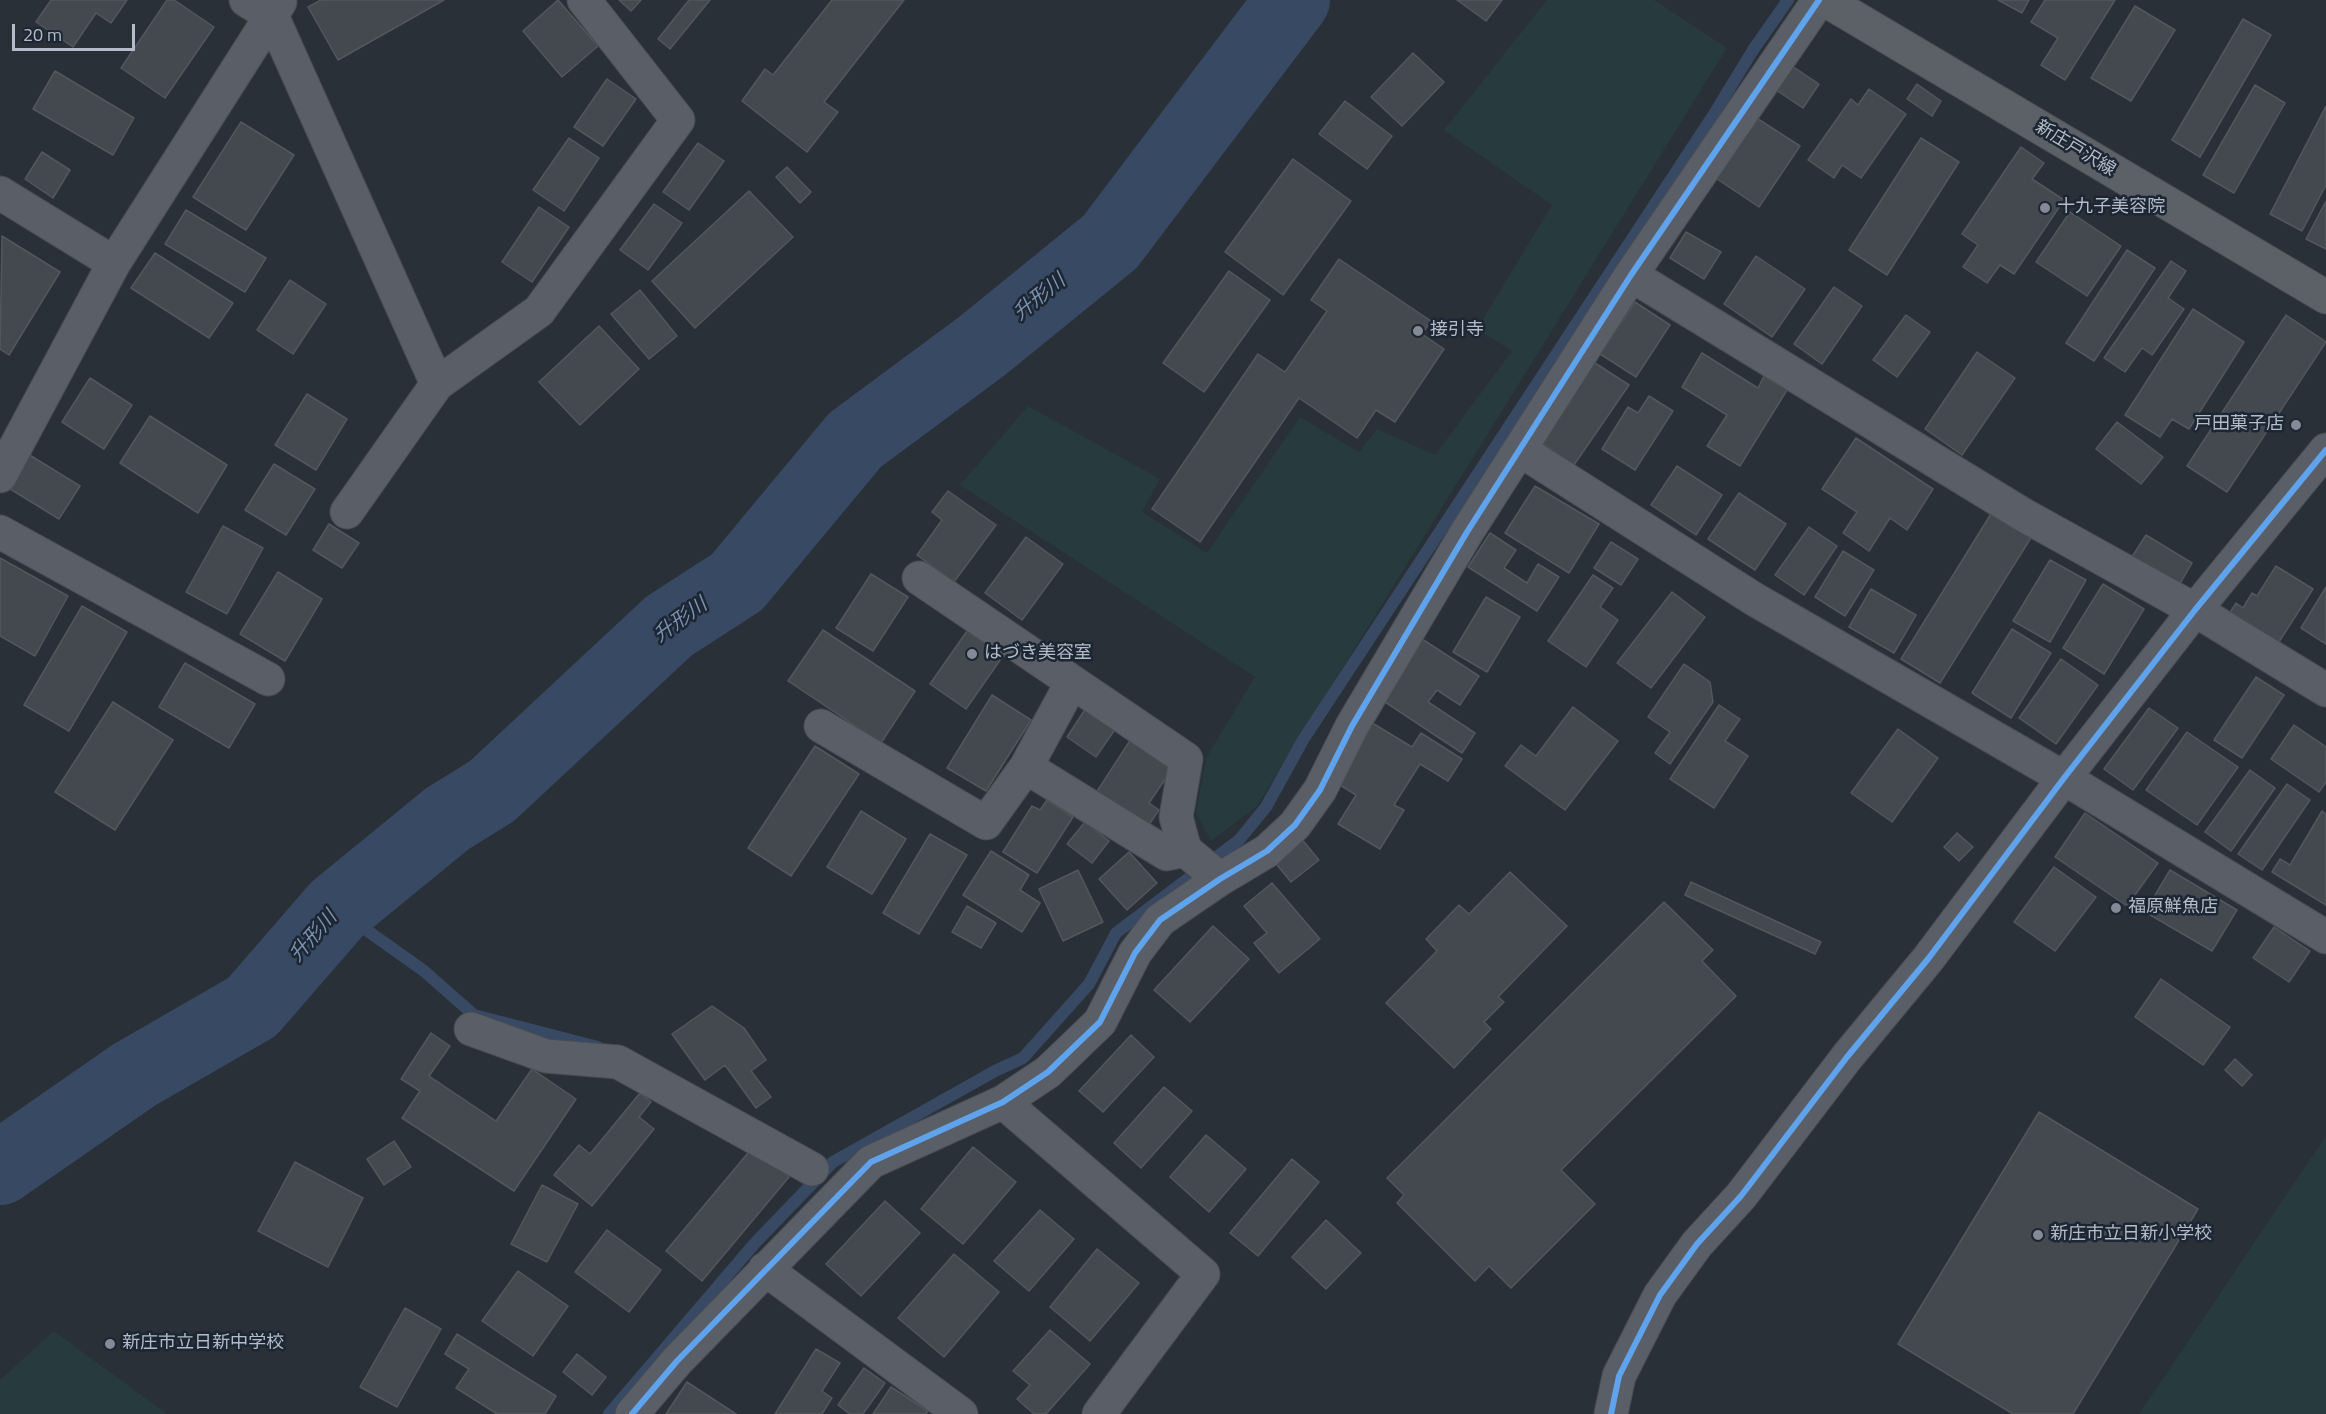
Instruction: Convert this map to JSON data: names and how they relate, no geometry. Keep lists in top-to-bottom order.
{
  "streets": {
    "main road": ["新庄戸沢線"]
  },
  "water": ["升形川"],
  "places": [
    "十九子美容院",
    "接引寺",
    "戸田菓子店",
    "はづき美容室",
    "福原鮮魚店",
    "新庄市立日新小学校",
    "新庄市立日新中学校"
  ],
  "scale_bar": "20 m"
}
